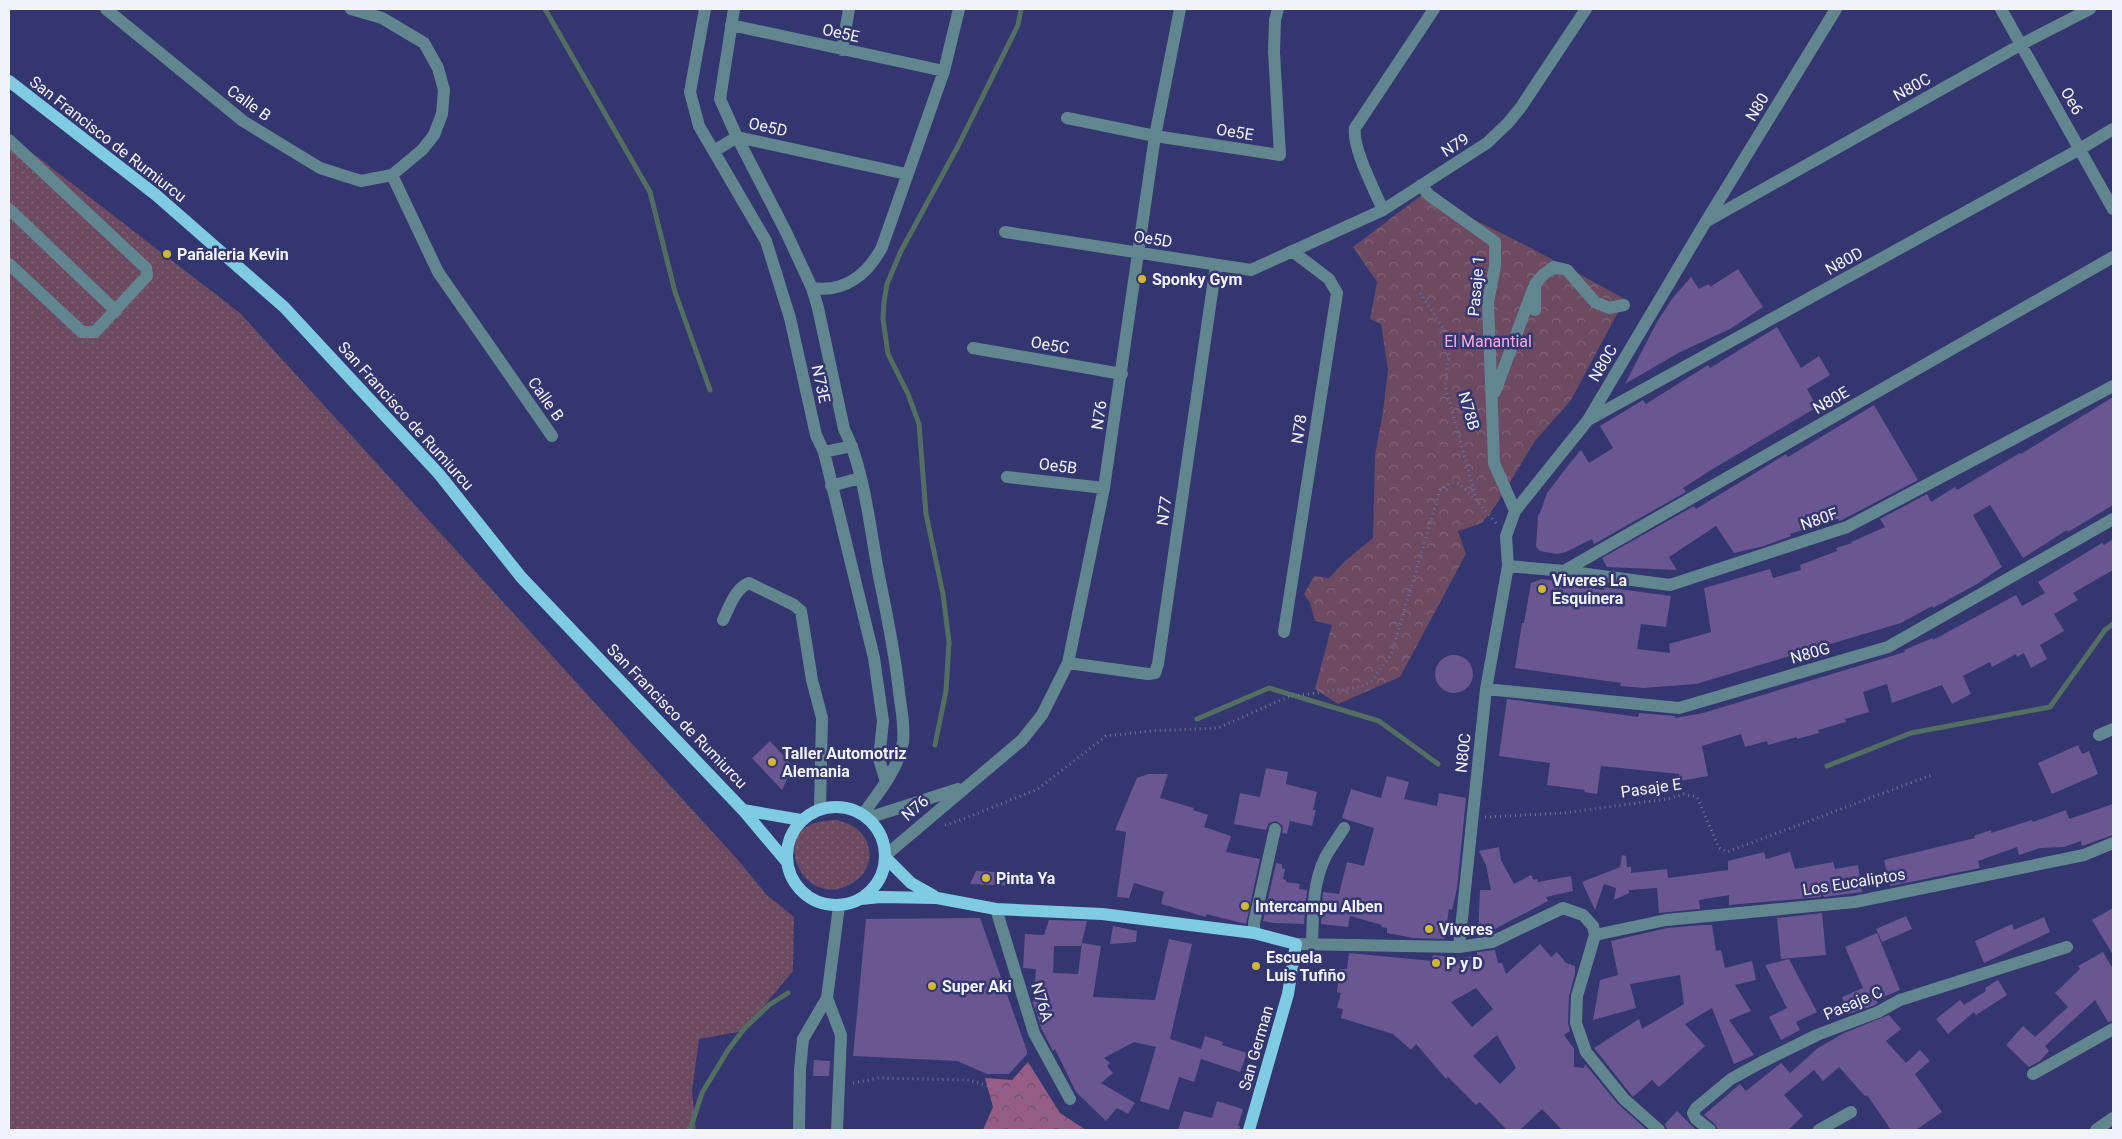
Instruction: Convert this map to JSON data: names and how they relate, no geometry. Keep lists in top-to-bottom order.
{
  "streets": {
    "main road": ["San Francisco de Rumiurcu", "San German"],
    "street": [
      "Oe5E",
      "N80C",
      "Oe6",
      "Calle B",
      "N80",
      "Oe5D",
      "N79",
      "N80D",
      "Pasaje 1",
      "Oe5C",
      "N73E",
      "N80E",
      "N76",
      "N78",
      "Oe5B",
      "N77",
      "N80F",
      "N80G",
      "Los Eucaliptos",
      "N76A",
      "Pasaje C"
    ],
    "path": ["N78B", "Pasaje E"]
  },
  "crossings": [
    ["Oe5E", "N73E"],
    ["Oe5E", "N76"],
    ["N80C", "Oe6"],
    ["N80C", "N80"],
    ["N80C", "N80D"],
    ["N80C", "Pasaje 1"],
    ["N80C", "N78B"],
    ["N80C", "N80F"],
    ["N80C", "N80G"],
    ["N80C", "Pasaje E"],
    ["Oe6", "N80D"],
    ["Oe5D", "N79"],
    ["Oe5D", "N73E"],
    ["Oe5D", "N76"],
    ["Oe5D", "N78"],
    ["Oe5D", "N77"],
    ["San Francisco de Rumiurcu", "N73E"],
    ["San Francisco de Rumiurcu", "N76"],
    ["N79", "Pasaje 1"],
    ["N79", "N78"],
    ["Oe5C", "N76"],
    ["N73E", "N76"],
    ["N80E", "N80F"],
    ["N76", "Oe5B"],
    ["N76", "N77"]
  ],
  "parks": ["El Manantial"],
  "places": [
    "Pañaleria Kevin",
    "Sponky Gym",
    "Viveres La Esquinera",
    "Taller Automotriz Alemania",
    "Pinta Ya",
    "Intercampu Alben",
    "Viveres",
    "P y D",
    "Escuela Luis Tufiño",
    "Super Aki"
  ]
}
